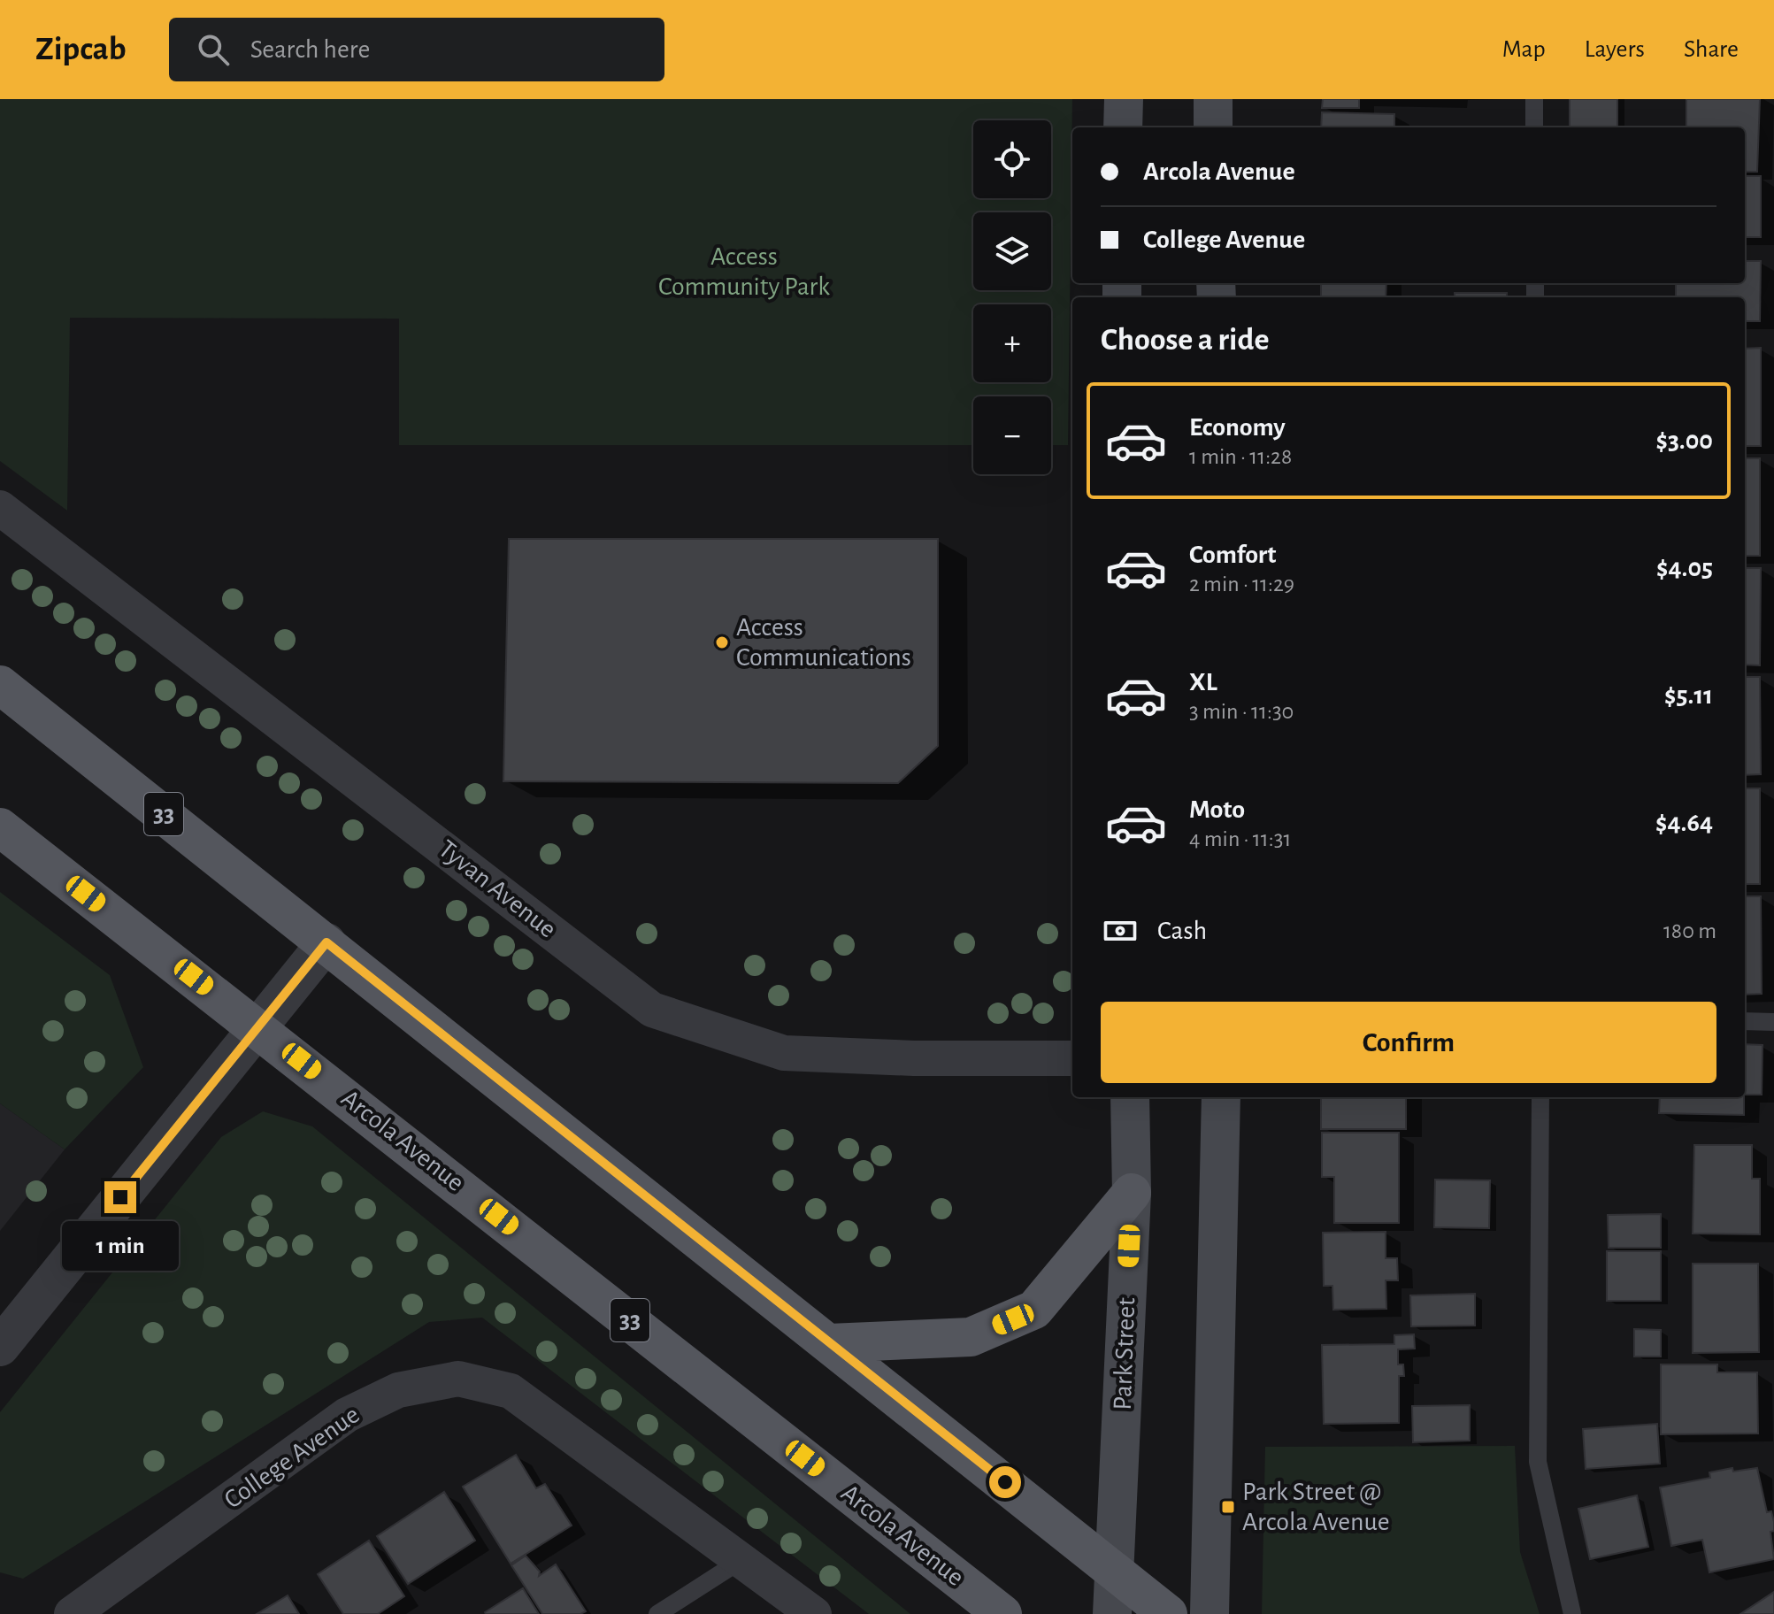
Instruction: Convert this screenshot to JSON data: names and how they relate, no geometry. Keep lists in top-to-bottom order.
{
  "streets": {
    "main road": ["33", "Arcola Avenue", "Park Street"],
    "street": ["Tyvan Avenue", "College Avenue"]
  },
  "crossings": [
    ["33", "Park Street"]
  ],
  "parks": ["Access Community Park"],
  "places": {
    "other": ["Access Communications"],
    "transit": ["Park Street @ Arcola Avenue"]
  },
  "page": {
    "header": "Zipcab",
    "search": "Search here",
    "nav": ["Map", "Layers", "Share"],
    "map_buttons": ["+", "−"],
    "banner": ["Arcola Avenue", "College Avenue"],
    "heading": "Choose a ride",
    "list": [
      {
        "name": "Economy",
        "note": "1 min · 11:28",
        "value": "$3.00"
      },
      {
        "name": "Comfort",
        "note": "2 min · 11:29",
        "value": "$4.05"
      },
      {
        "name": "XL",
        "note": "3 min · 11:30",
        "value": "$5.11"
      },
      {
        "name": "Moto",
        "note": "4 min · 11:31",
        "value": "$4.64"
      }
    ],
    "pay": ["Cash", "180 m"],
    "buttons": "Confirm",
    "bubble": "1 min"
  }
}
